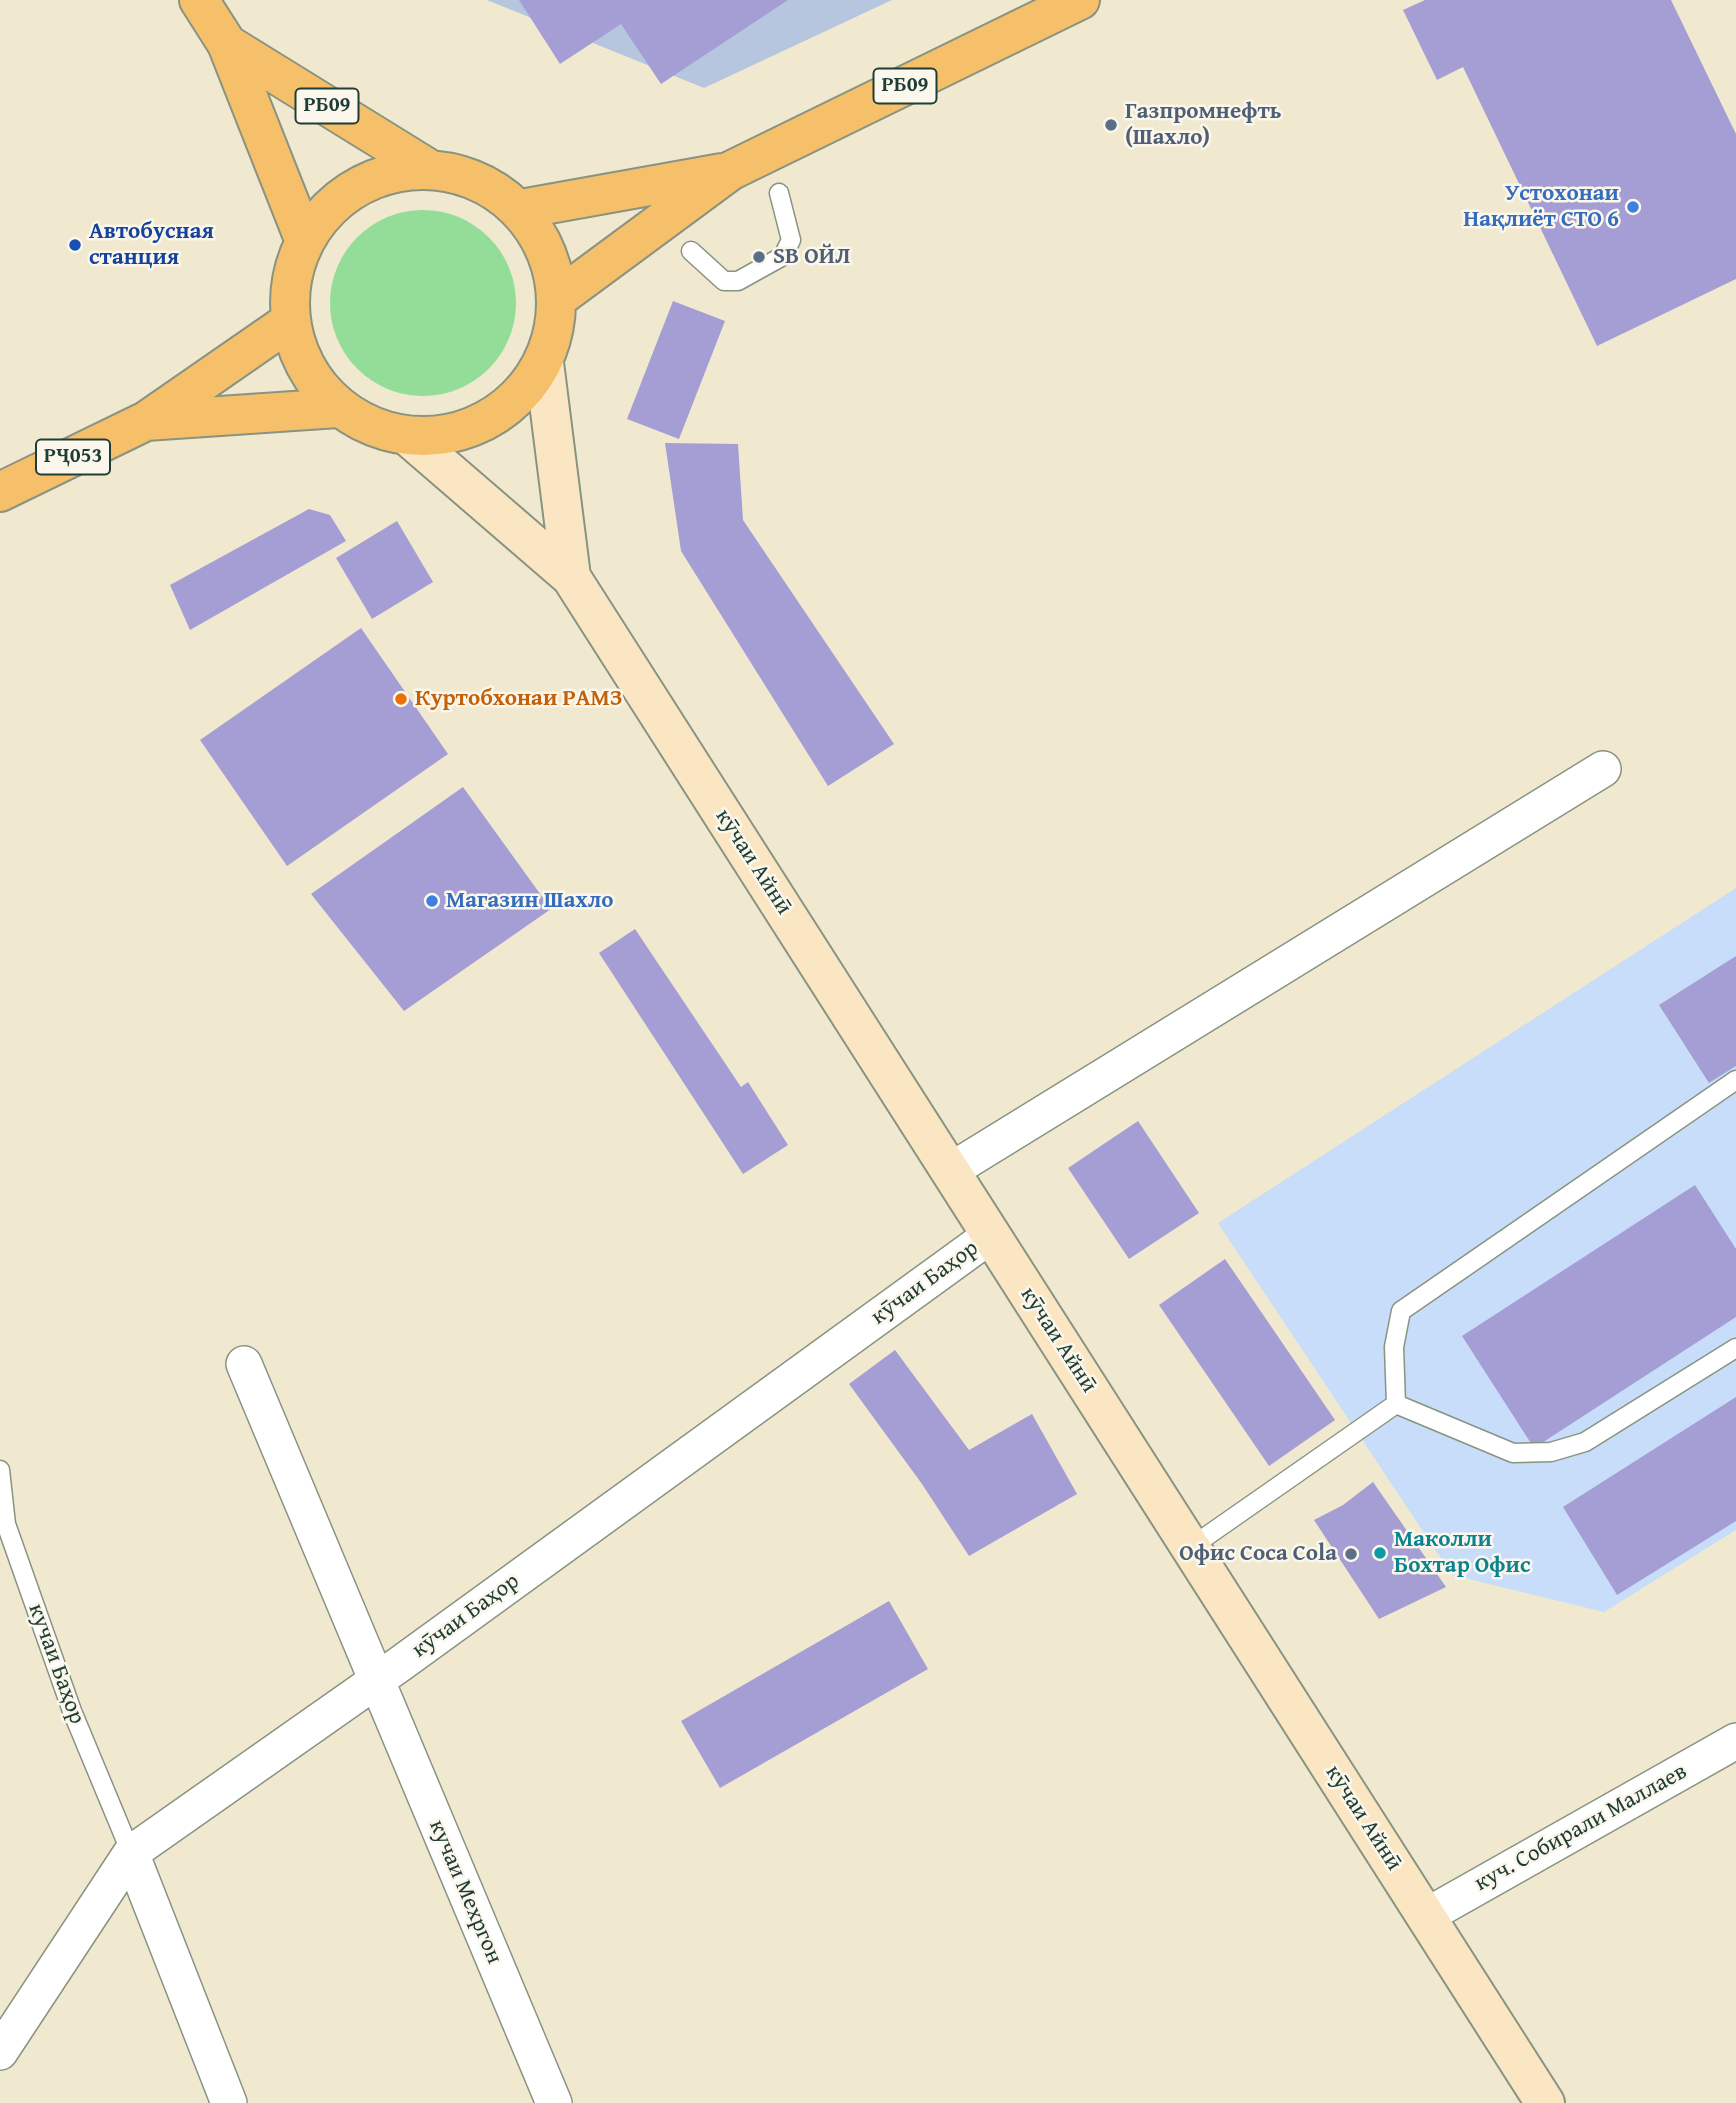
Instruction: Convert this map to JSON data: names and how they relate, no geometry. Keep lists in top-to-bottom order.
{
  "streets": {
    "main road": ["РБ09", "РҶ053", "кӯчаи Айнӣ"],
    "street": ["кӯчаи Баҳор", "куч. Собирали Маллаев", "кучаи Мехргон"],
    "lane": ["кучаи Баҳор"]
  },
  "crossings": [
    ["кӯчаи Айнӣ", "кӯчаи Баҳор"],
    ["кӯчаи Айнӣ", "куч. Собирали Маллаев"],
    ["кӯчаи Баҳор", "кучаи Баҳор"],
    ["кӯчаи Баҳор", "кучаи Мехргон"]
  ],
  "places": [
    "Газпромнефть (Шахло)",
    "Устохонаи Нақлиёт СТО 6",
    "Автобусная станция",
    "SB ОЙЛ",
    "Куртобхонаи РАМЗ",
    "Магазин Шахло",
    "Маколли Бохтар Офис",
    "Офис Coca Cola"
  ]
}
